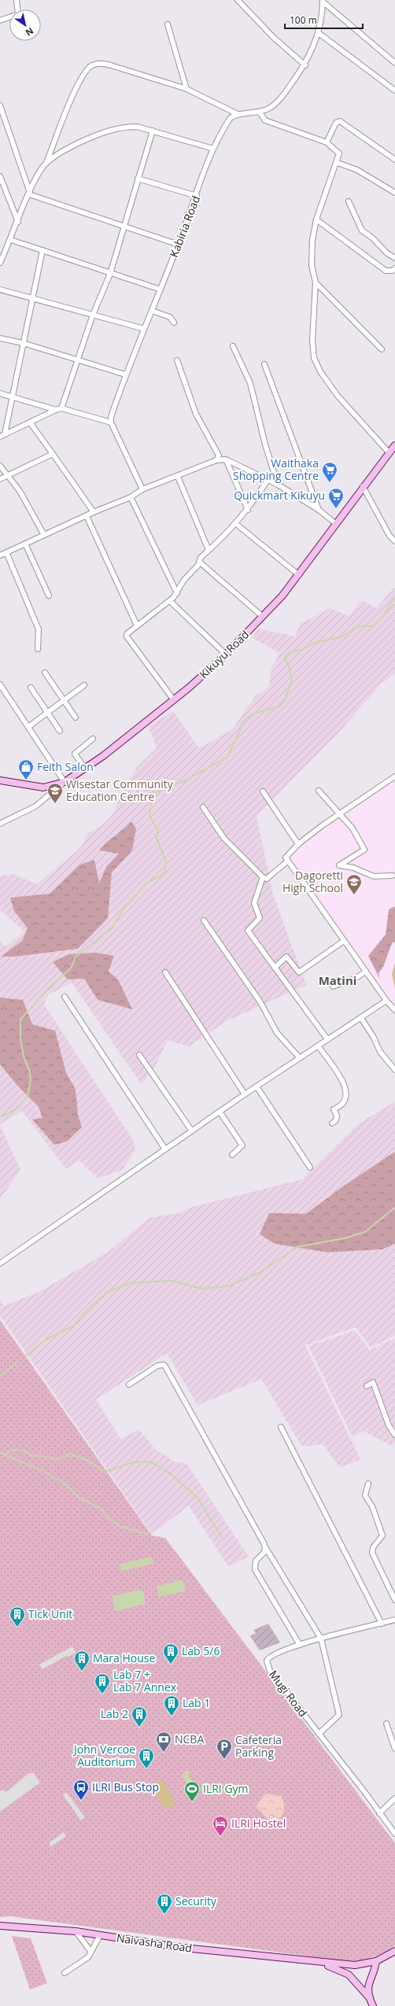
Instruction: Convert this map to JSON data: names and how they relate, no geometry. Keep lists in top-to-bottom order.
{
  "streets": {
    "main road": ["Kikuyu Road", "Naivasha Road"],
    "street": ["Kabiria Road", "Mugi Road"]
  },
  "districts": ["Matini"],
  "places": {
    "supermarket": ["Waithaka Shopping Centre", "Quickmart Kikuyu"],
    "shop": ["Feith Salon"],
    "school or university": ["Wisestar Community Education Centre", "Dagoretti High School"],
    "building": [
      "Tick Unit",
      "Lab 5/6",
      "Mara House",
      "Lab 7 + Lab 7 Annex",
      "Lab 1",
      "Lab 2",
      "John Vercoe Auditorium",
      "Security"
    ],
    "bank": ["NCBA"],
    "parking": ["Cafeteria Parking"],
    "bus stop": ["ILRI Bus Stop"],
    "sports": ["ILRI Gym"],
    "hotel": ["ILRI Hostel"]
  },
  "scale_bar": "100 m",
  "north": "bottom right"
}
